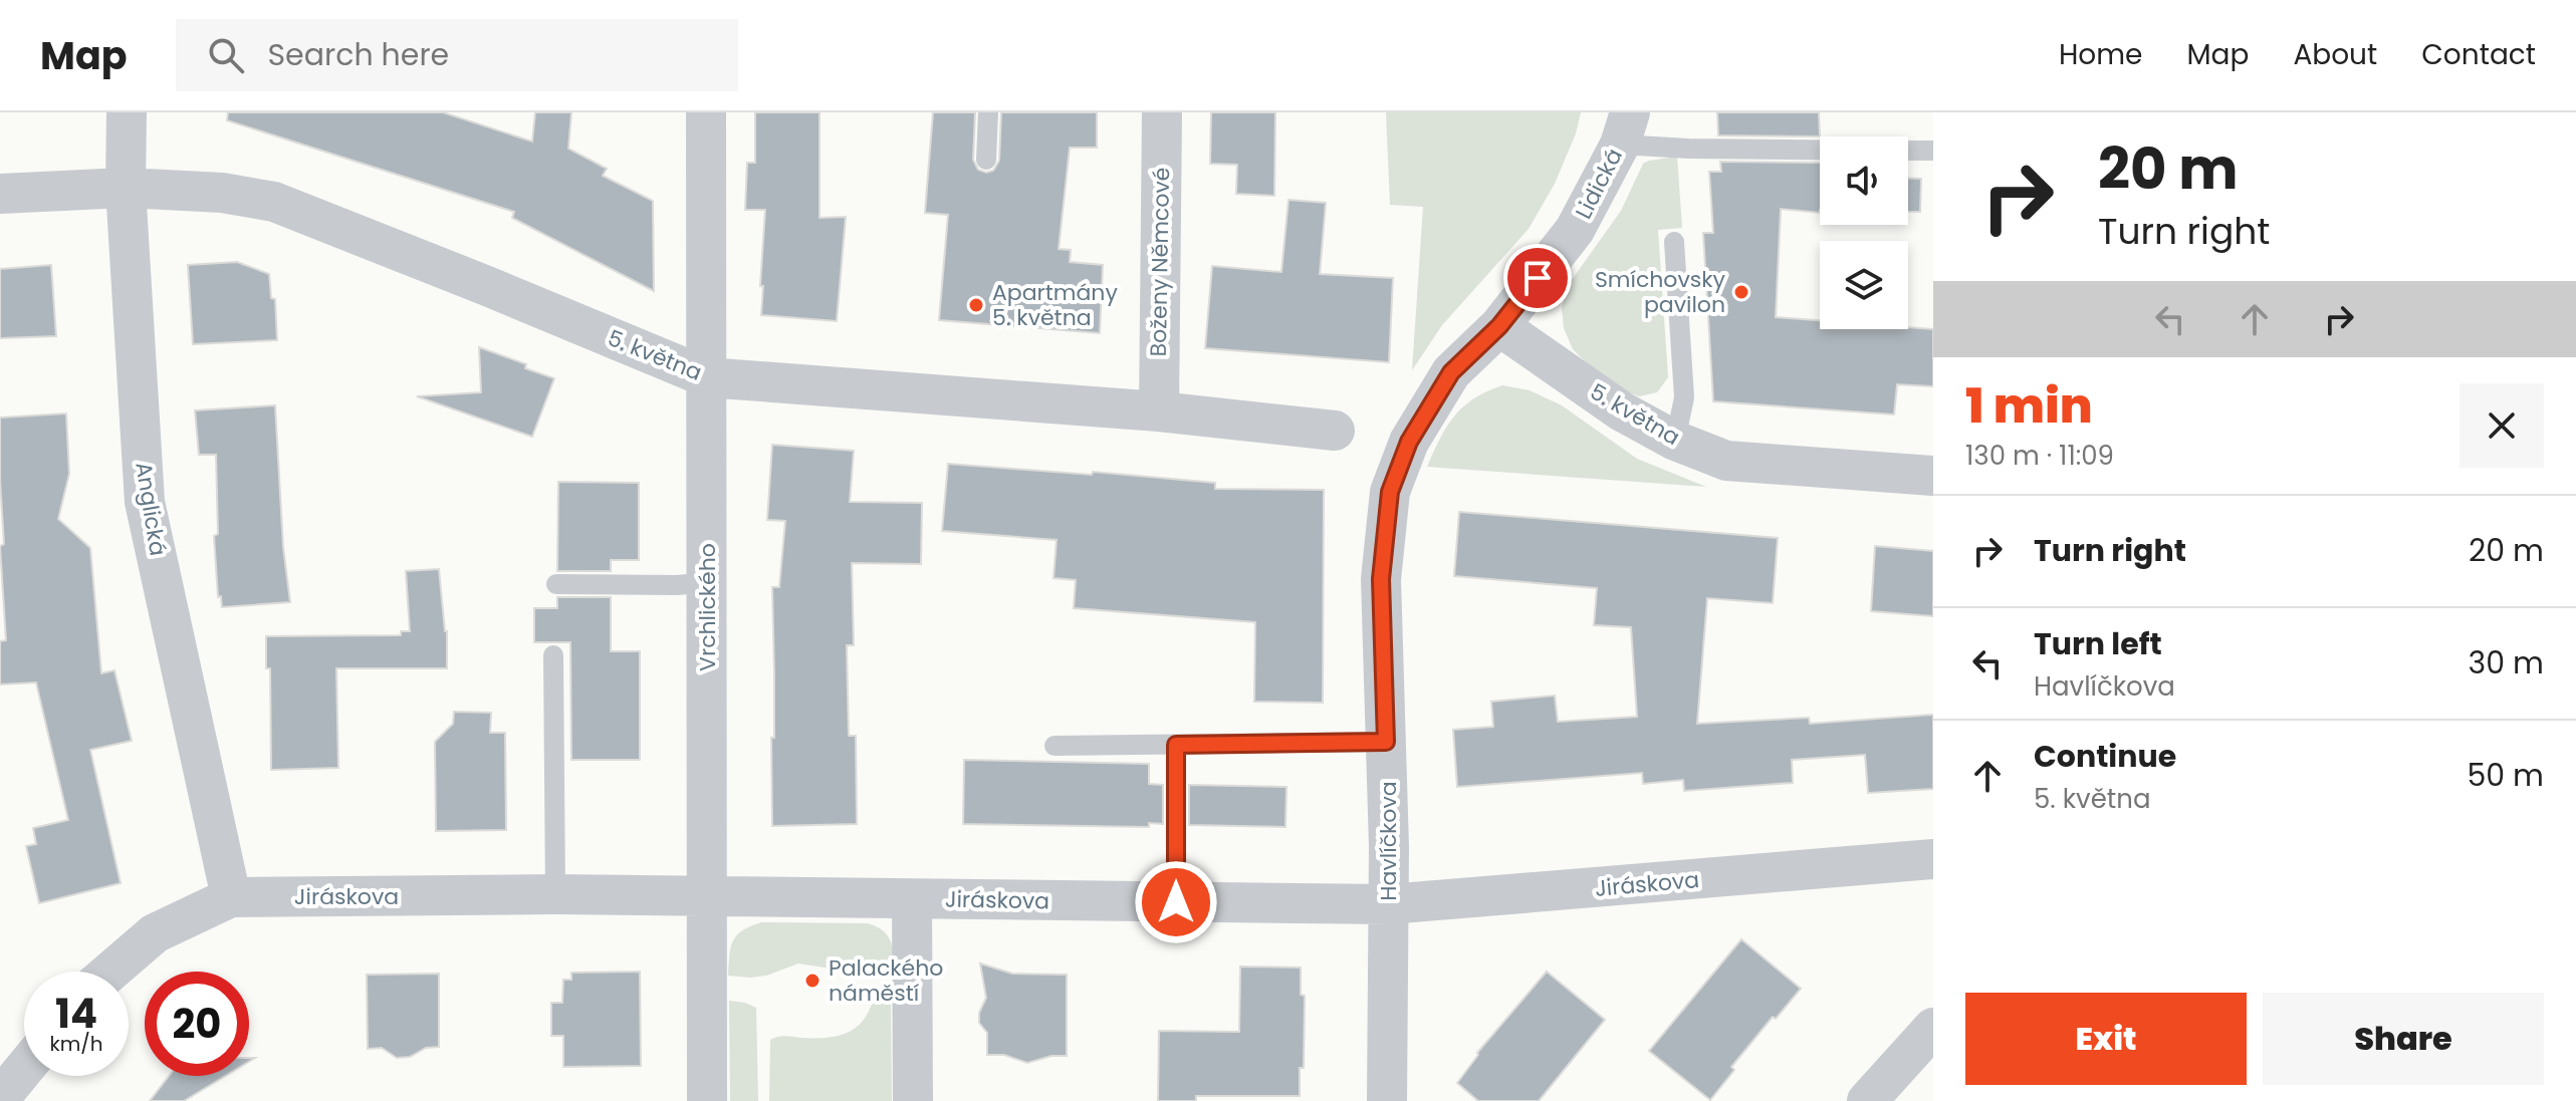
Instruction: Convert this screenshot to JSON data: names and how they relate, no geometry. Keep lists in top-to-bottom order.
{
  "streets": {
    "street": [
      "Lidická",
      "Boženy Němcové",
      "5. května",
      "Anglická",
      "Vrchlického",
      "Havlíčkova",
      "Jiráskova"
    ]
  },
  "crossings": [
    ["Lidická", "5. května"],
    ["Lidická", "Havlíčkova"],
    ["Boženy Němcové", "5. května"],
    ["5. května", "Anglická"],
    ["5. května", "Vrchlického"],
    ["5. května", "Havlíčkova"],
    ["Anglická", "Jiráskova"],
    ["Vrchlického", "Jiráskova"],
    ["Havlíčkova", "Jiráskova"]
  ],
  "places": ["Smíchovsky pavilon", "Apartmány 5. května", "Palackého náměstí"],
  "page": {
    "header": "Map",
    "search": "Search here",
    "nav": [
      "Home",
      "Map",
      "About",
      "Contact"
    ],
    "turn": ["20 m", "Turn right"],
    "heading": ["1 min", "130 m · 11:09"],
    "list": [
      {
        "name": "Turn right",
        "value": "20 m"
      },
      {
        "name": "Turn left",
        "note": "Havlíčkova",
        "value": "30 m"
      },
      {
        "name": "Continue",
        "note": "5. května",
        "value": "50 m"
      }
    ],
    "speed": "14 km/h",
    "limit": "20",
    "buttons": ["Exit", "Share"]
  }
}
